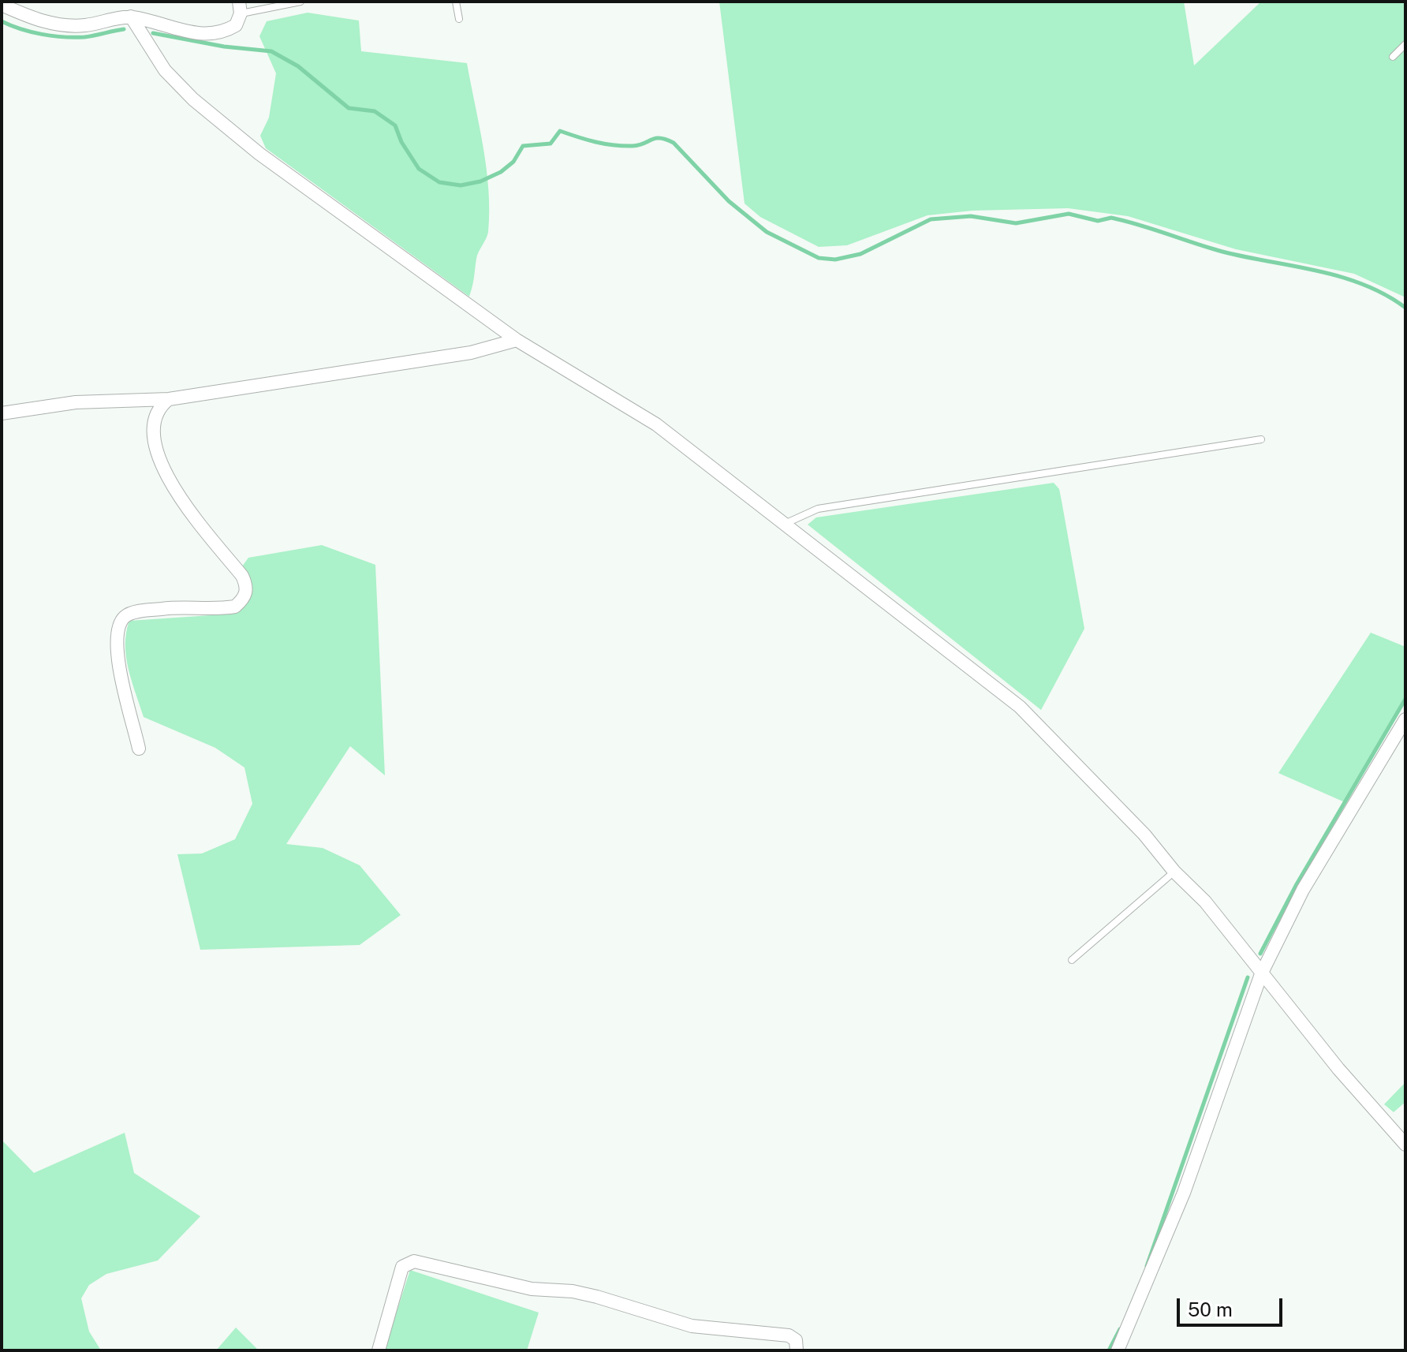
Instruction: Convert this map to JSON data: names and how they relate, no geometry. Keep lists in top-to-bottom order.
{
  "scale_bar": "50 m"
}
